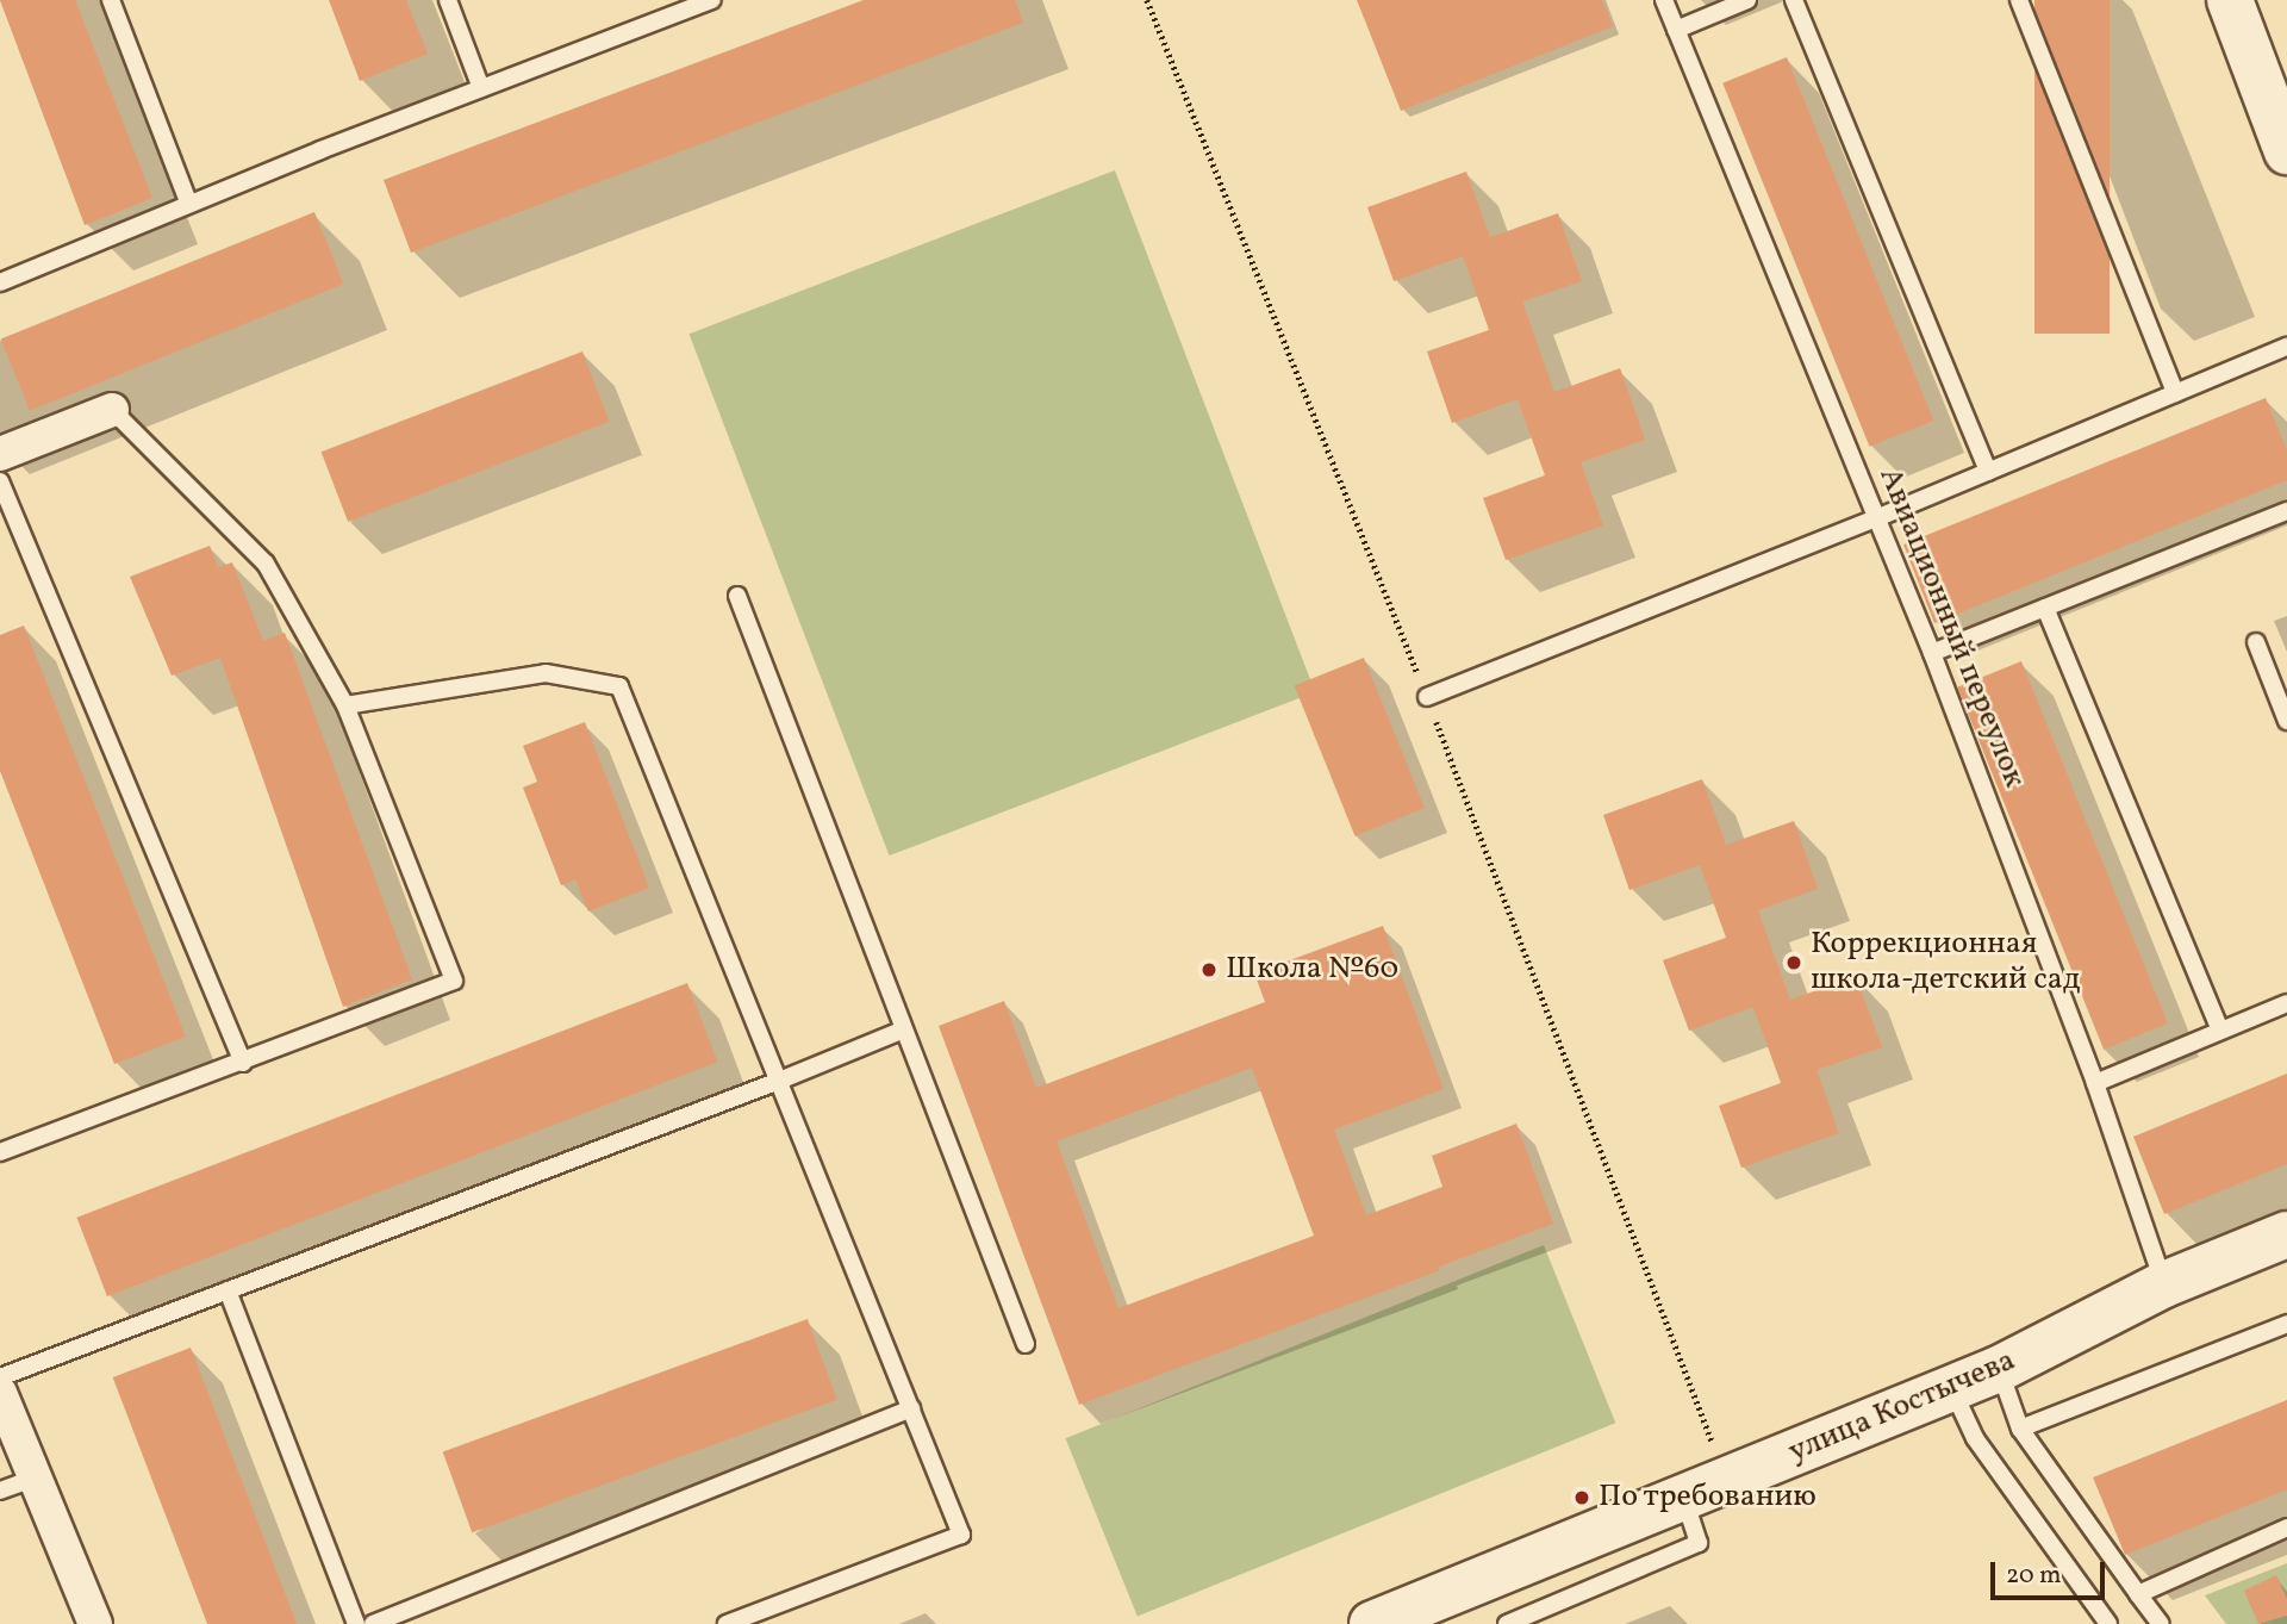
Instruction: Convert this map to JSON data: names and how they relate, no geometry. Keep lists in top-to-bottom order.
{
  "streets": {
    "main road": ["улица Костычева"],
    "lane": ["Авиационный переулок"]
  },
  "crossings": [
    ["Авиационный переулок", "улица Костычева"]
  ],
  "places": ["Коррекционная школа-детский сад", "Школа №60", "По требованию"],
  "scale_bar": "20 m"
}
